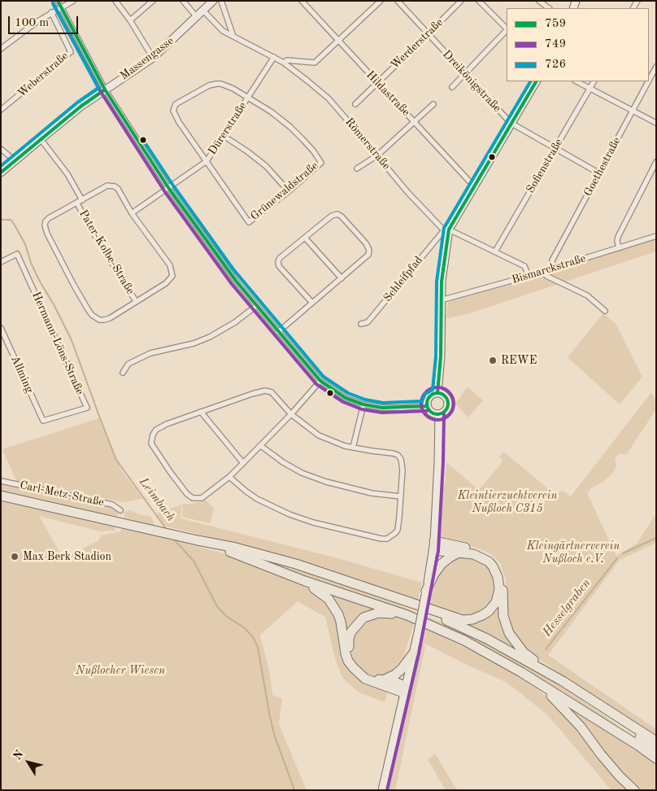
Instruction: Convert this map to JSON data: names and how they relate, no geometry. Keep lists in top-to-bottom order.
{
  "streets": {
    "street": [
      "Werderstraße",
      "Massengasse",
      "Weberstraße",
      "Dreikönigstraße",
      "Hildastraße",
      "Dürerstraße",
      "Römerstraße",
      "Sofienstraße",
      "Goethestraße",
      "Grünewaldstraße",
      "Pater-Kolbe-Straße",
      "Bismarckstraße",
      "Schleifpfad",
      "Hermann-Löns-Straße",
      "Allming",
      "Carl-Metz-Straße"
    ]
  },
  "crossings": [
    ["Werderstraße", "Dreikönigstraße"],
    ["Werderstraße", "Hildastraße"],
    ["Massengasse", "Römerstraße"],
    ["Massengasse", "Pater-Kolbe-Straße"],
    ["Dreikönigstraße", "Sofienstraße"],
    ["Dreikönigstraße", "Goethestraße"],
    ["Dürerstraße", "Römerstraße"],
    ["Dürerstraße", "Grünewaldstraße"],
    ["Römerstraße", "Sofienstraße"],
    ["Römerstraße", "Bismarckstraße"],
    ["Römerstraße", "Schleifpfad"],
    ["Goethestraße", "Bismarckstraße"],
    ["Hermann-Löns-Straße", "Allming"]
  ],
  "water": ["Leimbach", "Hesselgraben"],
  "parks": ["Kleintierzuchtverein Nußloch C315", "Kleingärtnerverein Nußloch e.V.", "Nußlocher Wiesen"],
  "places": ["REWE", "Max Berk Stadion"],
  "lines": ["transit line 759", "transit line 749", "transit line 726"],
  "legend": ["759", "749", "726"],
  "scale_bar": "100 m",
  "north": "top left"
}
